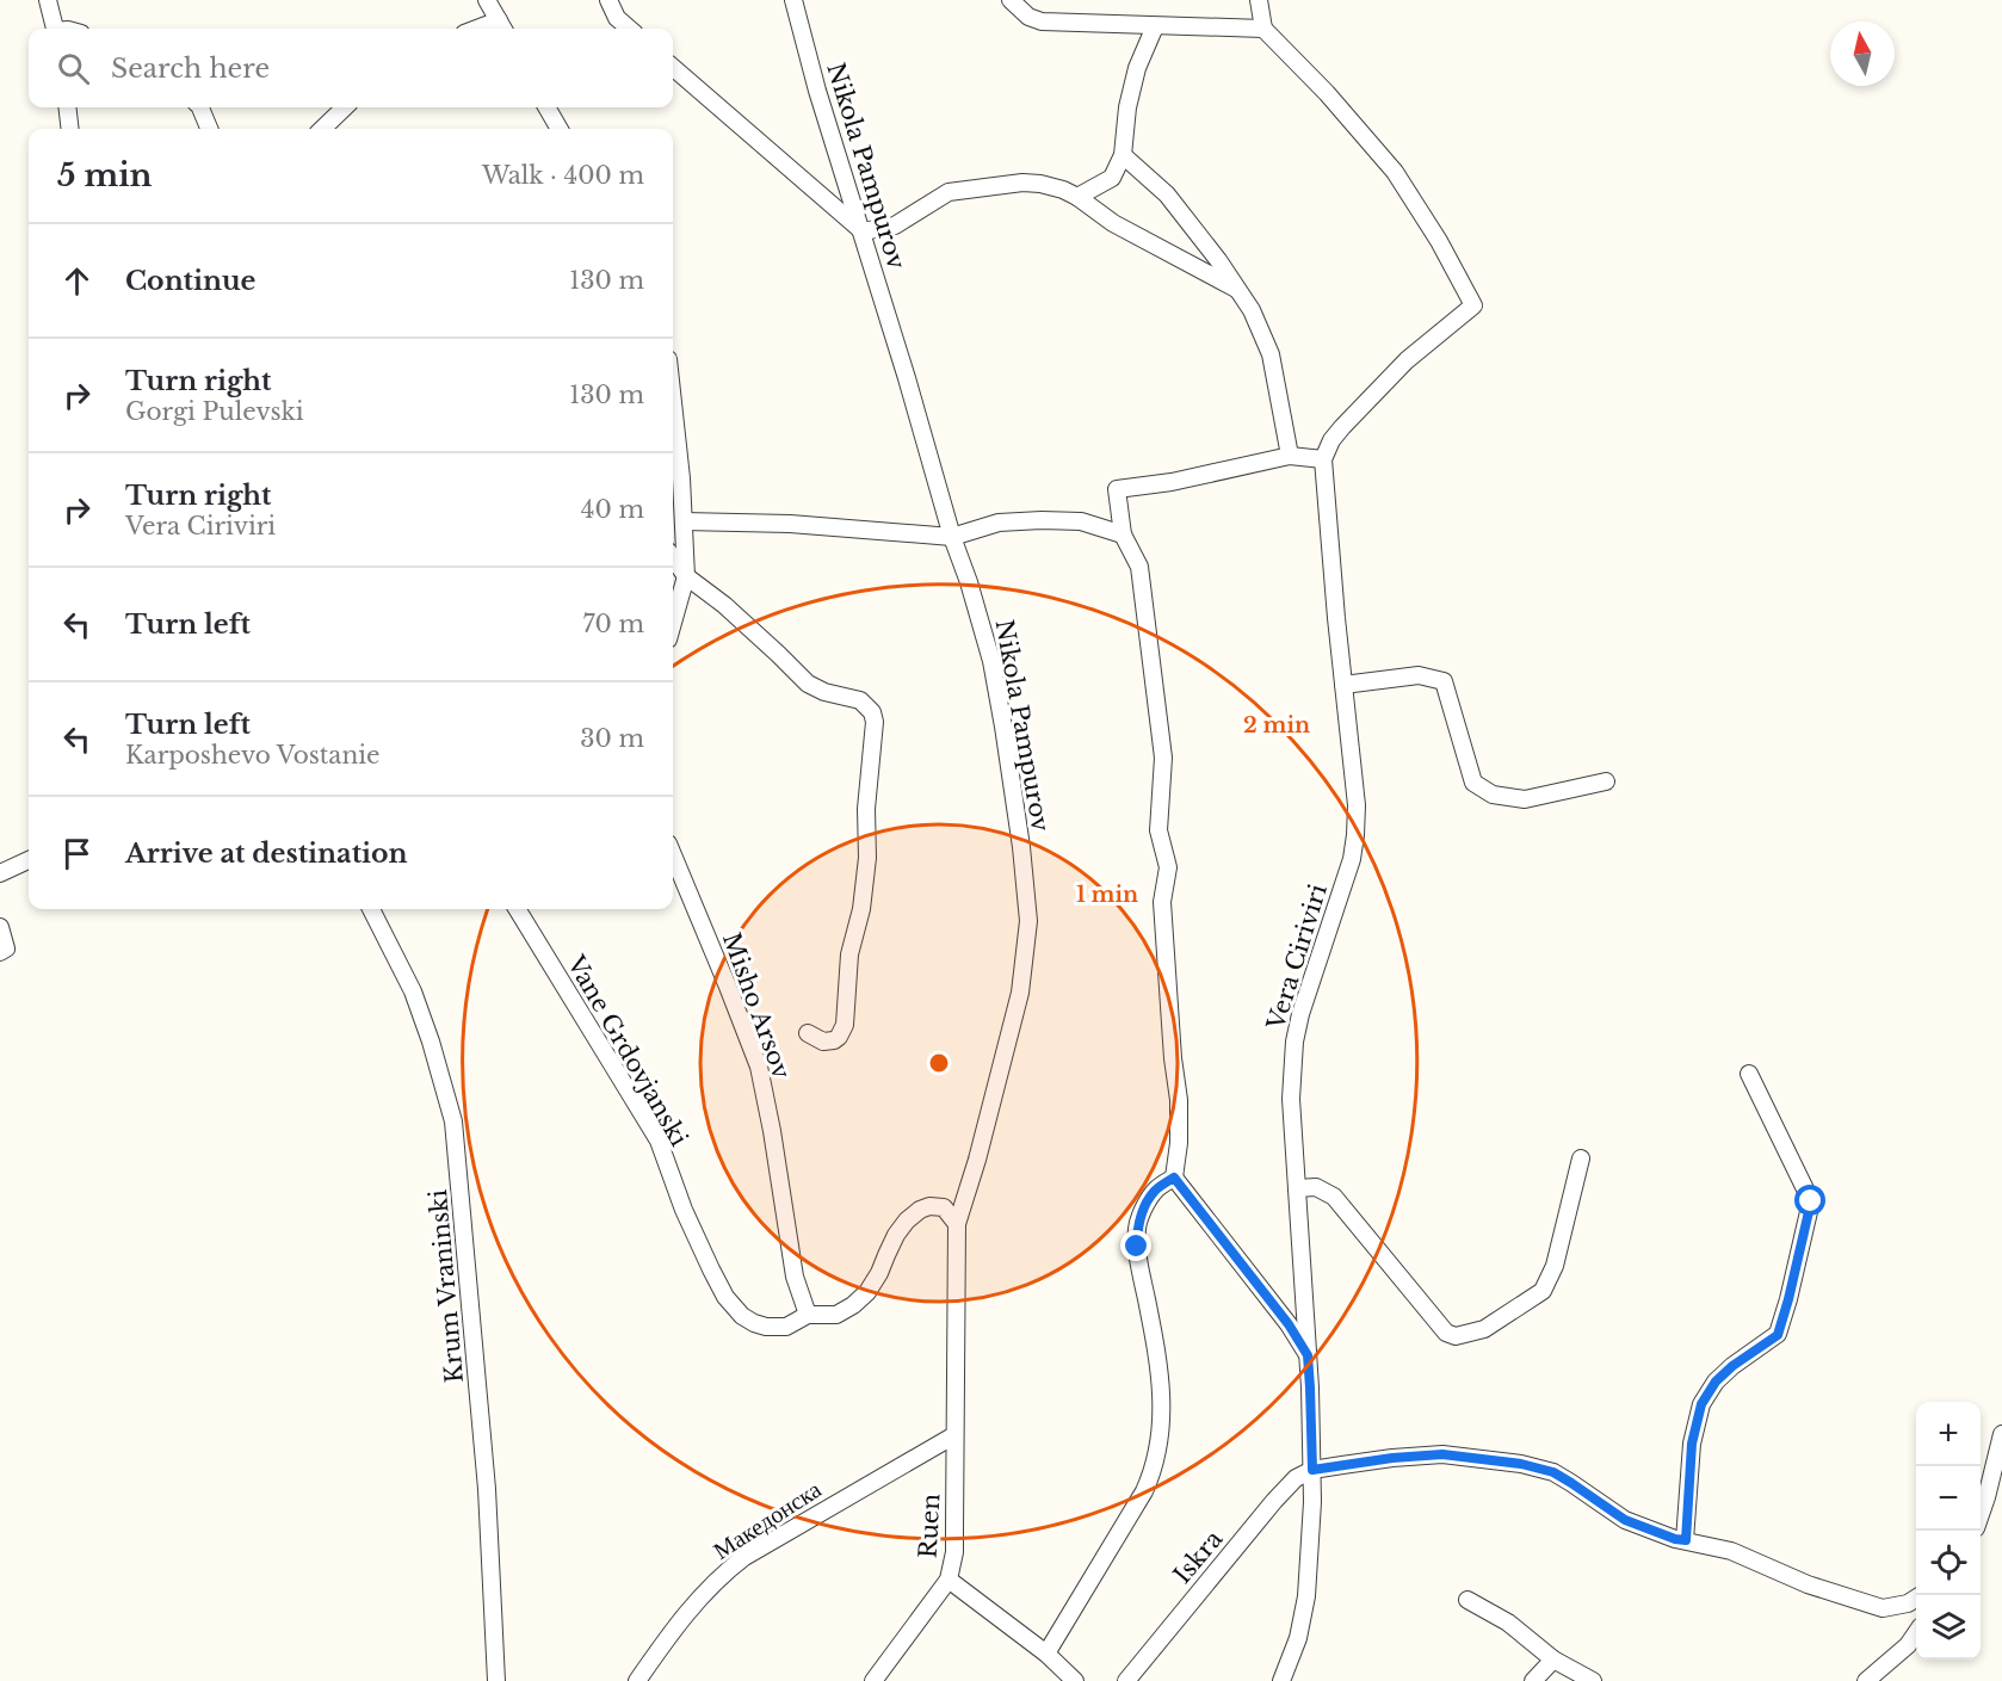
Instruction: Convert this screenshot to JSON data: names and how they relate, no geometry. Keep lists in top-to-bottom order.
{
  "streets": {
    "street": [
      "Nikola Pampurov",
      "Vera Ciriviri",
      "Misho Arsov",
      "Vane Grdovjanski",
      "Krum Vraninski",
      "Македонска",
      "Ruen",
      "Iskra"
    ]
  },
  "crossings": [
    ["Nikola Pampurov", "Vane Grdovjanski"],
    ["Nikola Pampurov", "Македонска"],
    ["Nikola Pampurov", "Ruen"],
    ["Vera Ciriviri", "Iskra"],
    ["Misho Arsov", "Vane Grdovjanski"],
    ["Македонска", "Ruen"]
  ],
  "north": "top",
  "page": {
    "search": "Search here",
    "heading": ["5 min", "Walk · 400 m"],
    "list": [
      ["Continue", "130 m"],
      ["Turn right", "Gorgi Pulevski", "130 m"],
      ["Turn right", "Vera Ciriviri", "40 m"],
      ["Turn left", "70 m"],
      ["Turn left", "Karposhevo Vostanie", "30 m"],
      "Arrive at destination"
    ],
    "map_buttons": ["+", "−"]
  },
  "rings": ["2 min", "1 min"]
}
